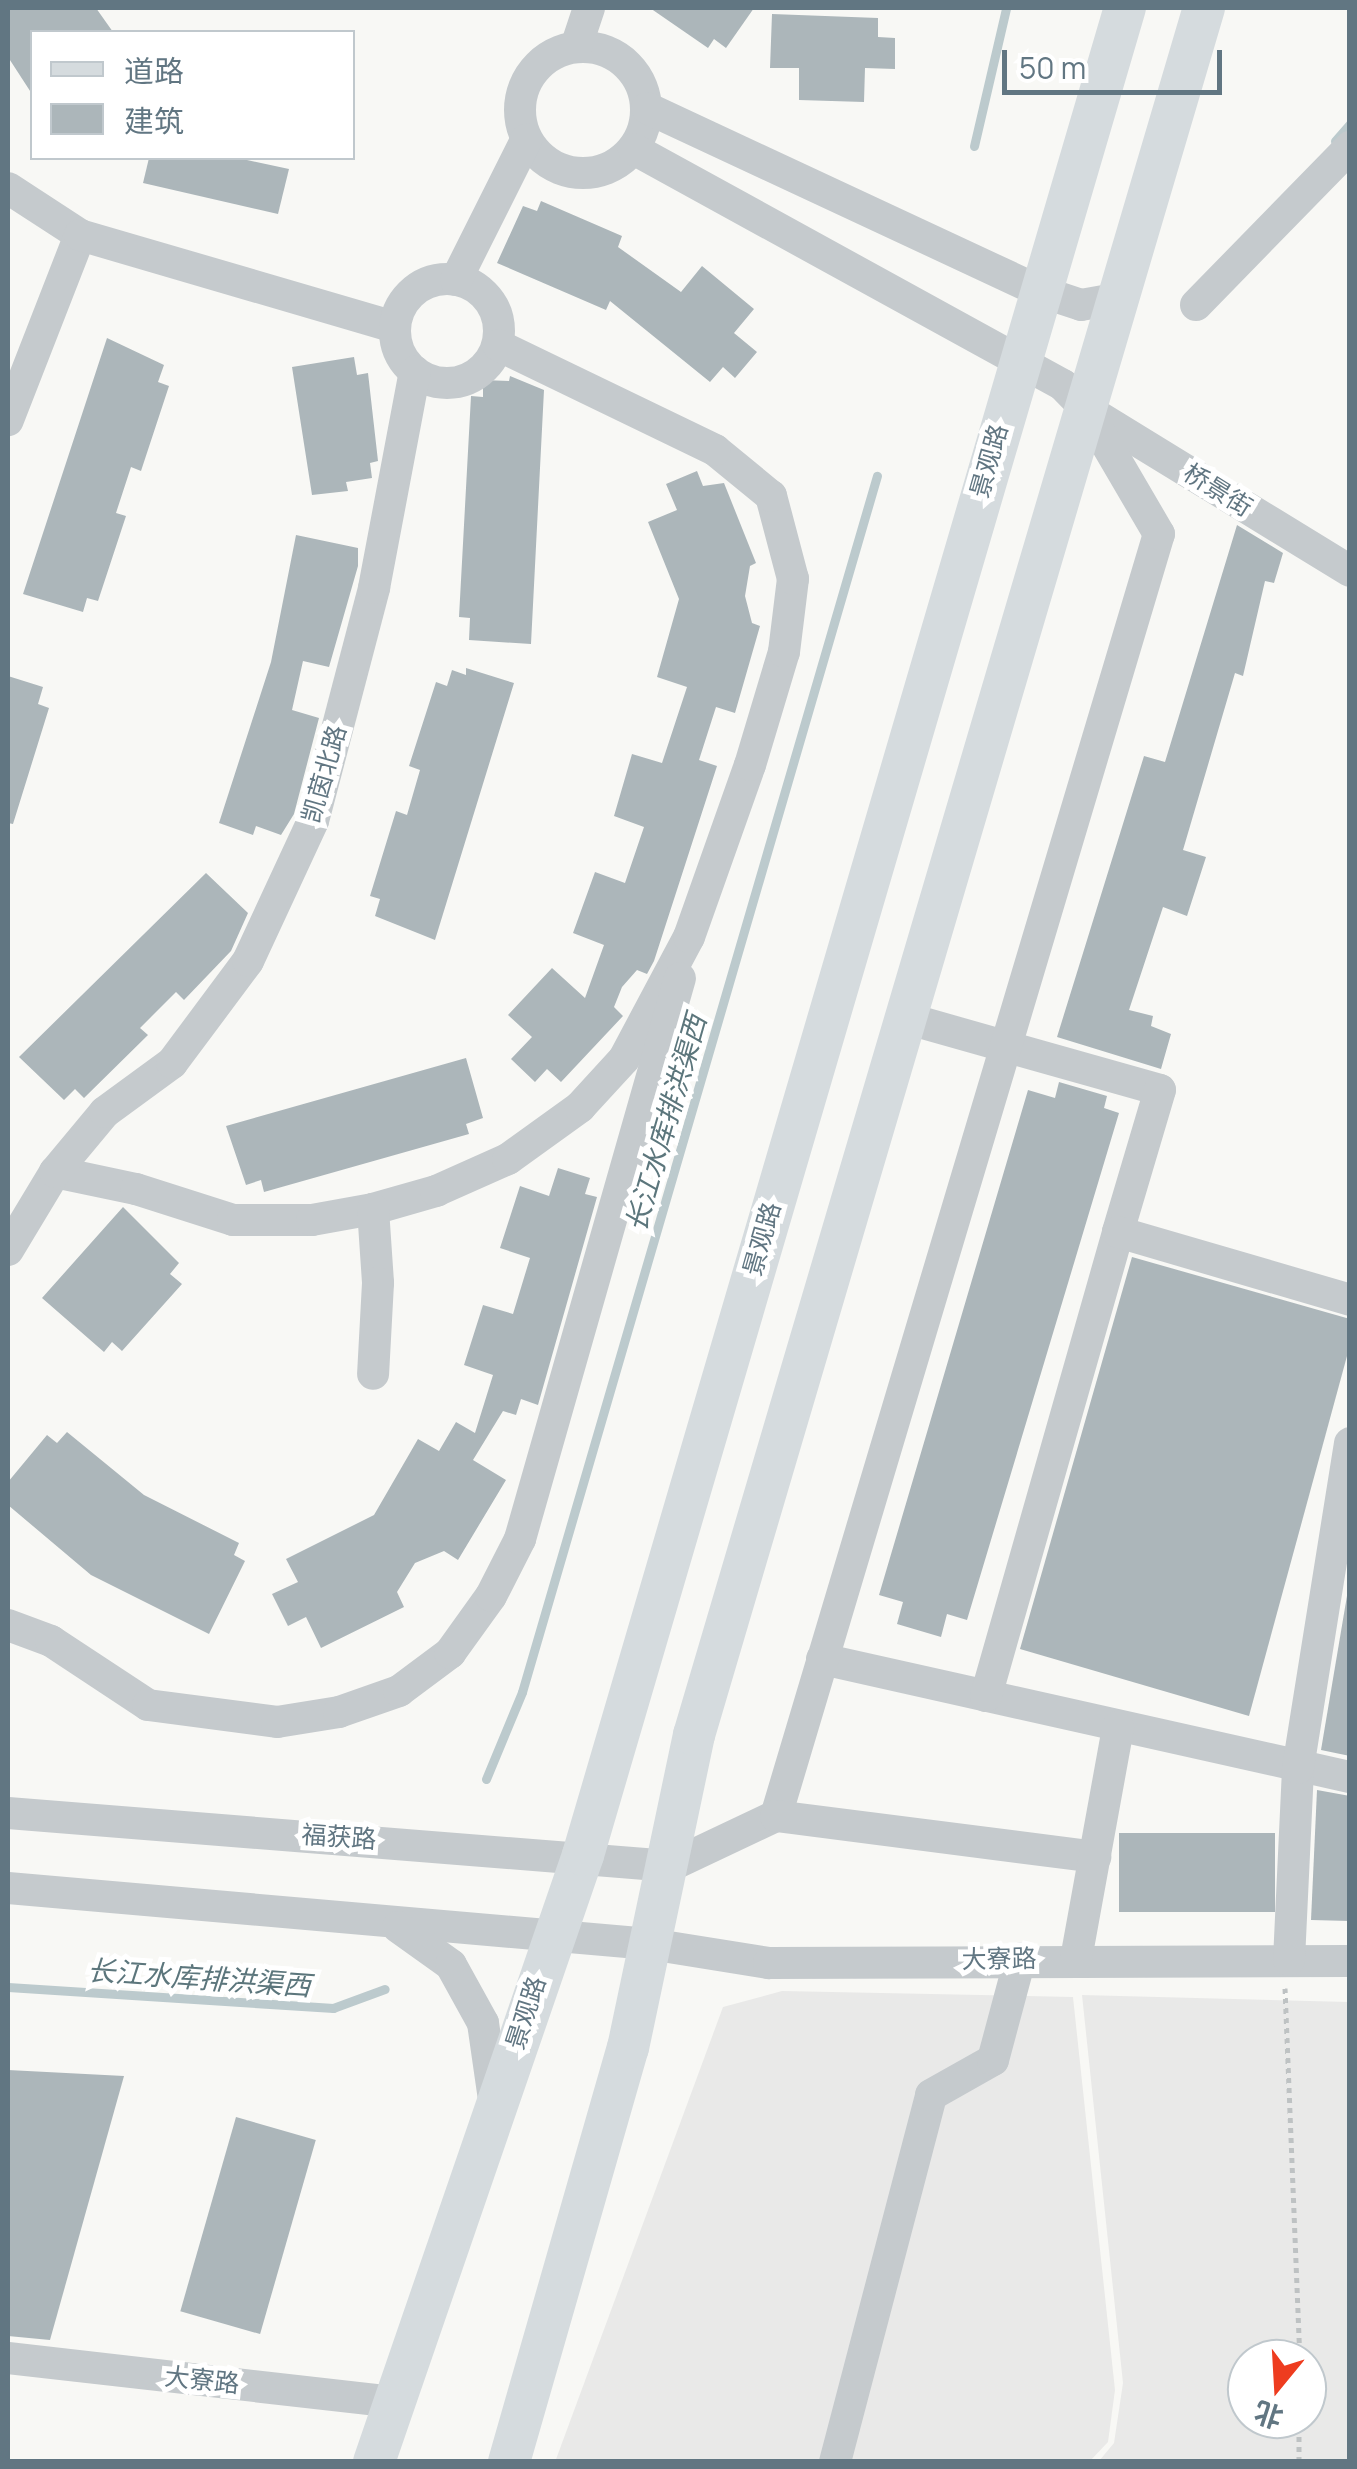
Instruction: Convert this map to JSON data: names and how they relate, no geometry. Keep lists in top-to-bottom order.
{
  "streets": {
    "main road": ["景观路"],
    "street": [
      "桥景街",
      "凯茵北路",
      "福获路",
      "大寮路"
    ]
  },
  "crossings": [
    ["景观路", "福获路"],
    ["景观路", "大寮路"]
  ],
  "water": ["长江水库排洪渠西"],
  "legend": ["道路", "建筑"],
  "scale_bar": "50 m",
  "north": "bottom"
}
